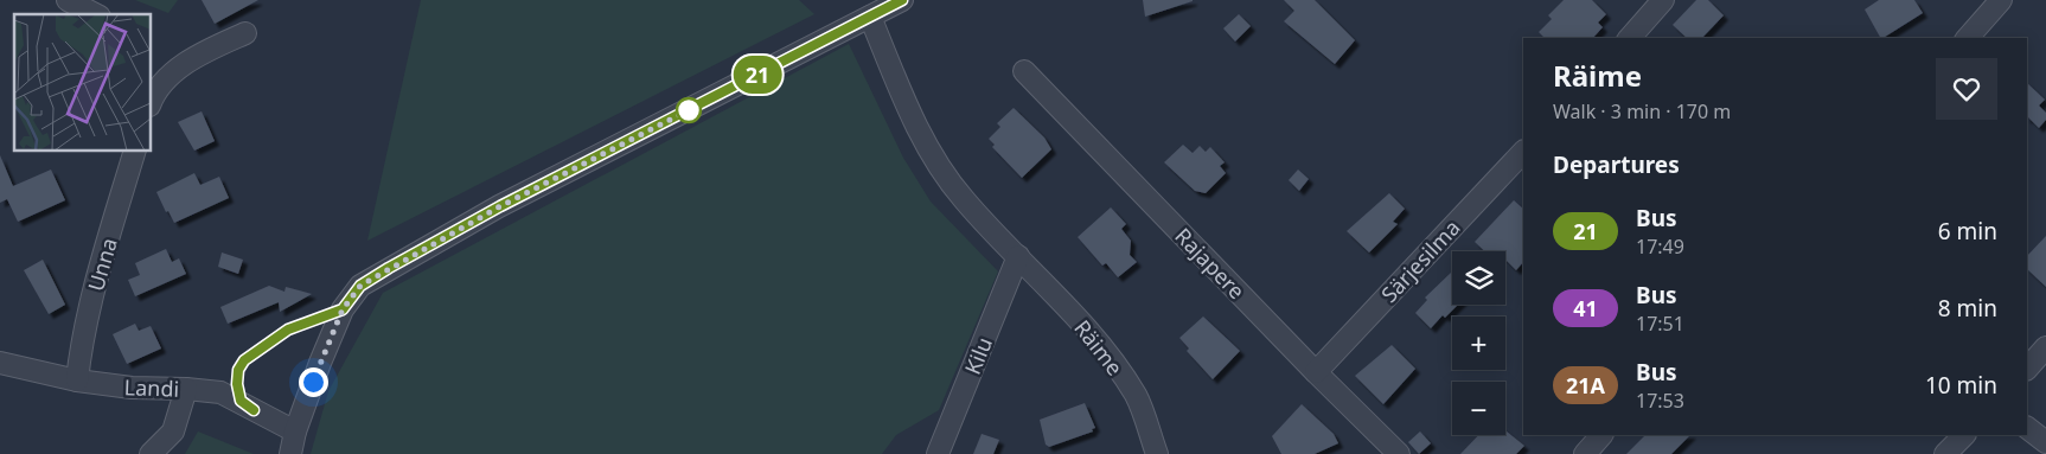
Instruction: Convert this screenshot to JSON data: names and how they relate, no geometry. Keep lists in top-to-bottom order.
{
  "streets": {
    "street": [
      "Särjesilma",
      "Rajapere",
      "Unna",
      "Räime",
      "Kilu",
      "Landi"
    ]
  },
  "crossings": [
    ["Särjesilma", "Rajapere"],
    ["Unna", "Landi"],
    ["Räime", "Kilu"]
  ],
  "lines": ["bus line 21"],
  "page": {
    "on_map": "21",
    "heading": [
      ["Räime", "Walk · 3 min · 170 m"],
      "Departures"
    ],
    "list": [
      {
        "mark": "21",
        "name": "Bus",
        "note": "17:49",
        "value": "6 min"
      },
      {
        "mark": "41",
        "name": "Bus",
        "note": "17:51",
        "value": "8 min"
      },
      {
        "mark": "21A",
        "name": "Bus",
        "note": "17:53",
        "value": "10 min"
      }
    ],
    "map_buttons": ["+", "−"]
  }
}
